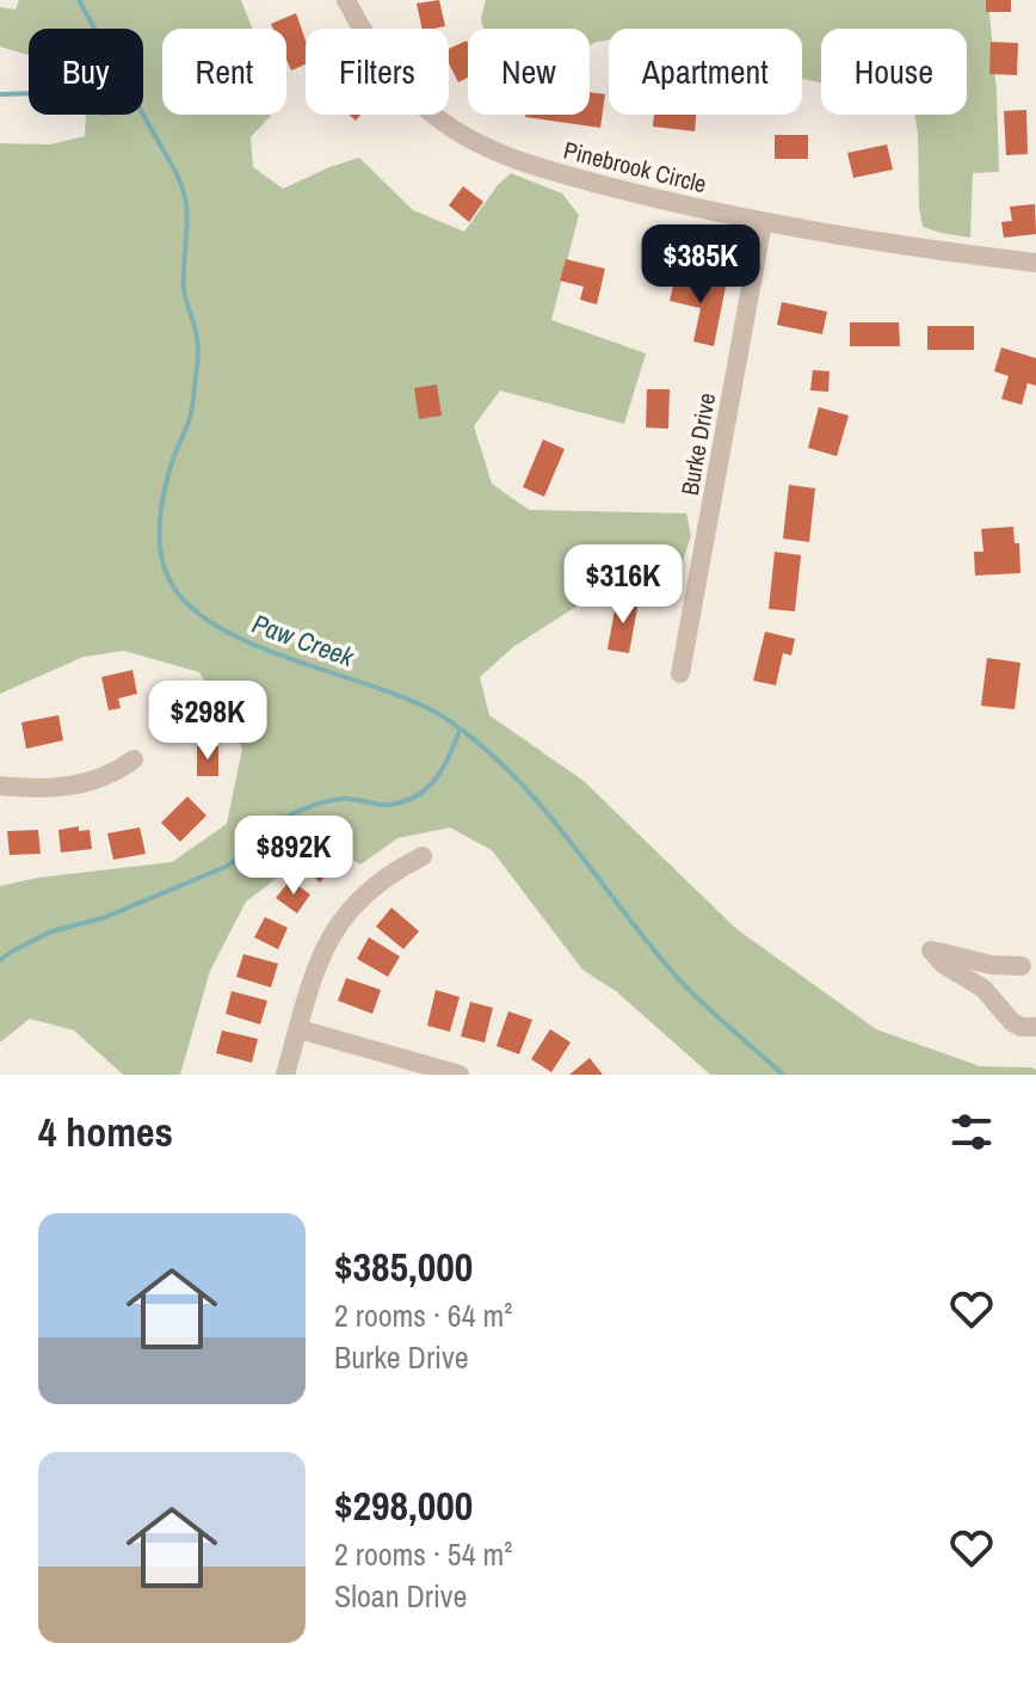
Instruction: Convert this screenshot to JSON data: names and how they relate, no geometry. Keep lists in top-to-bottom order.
{
  "streets": {
    "street": ["Pinebrook Circle", "Burke Drive"]
  },
  "crossings": [
    ["Pinebrook Circle", "Burke Drive"]
  ],
  "water": ["Paw Creek"],
  "page": {
    "chip": [
      "Buy",
      "Rent",
      "Filters",
      "New",
      "Apartment",
      "House"
    ],
    "price": [
      "$385K",
      "$316K",
      "$298K",
      "$892K"
    ],
    "heading": "4 homes",
    "list": [
      {
        "name": "$385,000",
        "note": "2 rooms · 64 m² · Burke Drive"
      },
      {
        "name": "$298,000",
        "note": "2 rooms · 54 m² · Sloan Drive"
      }
    ]
  }
}
